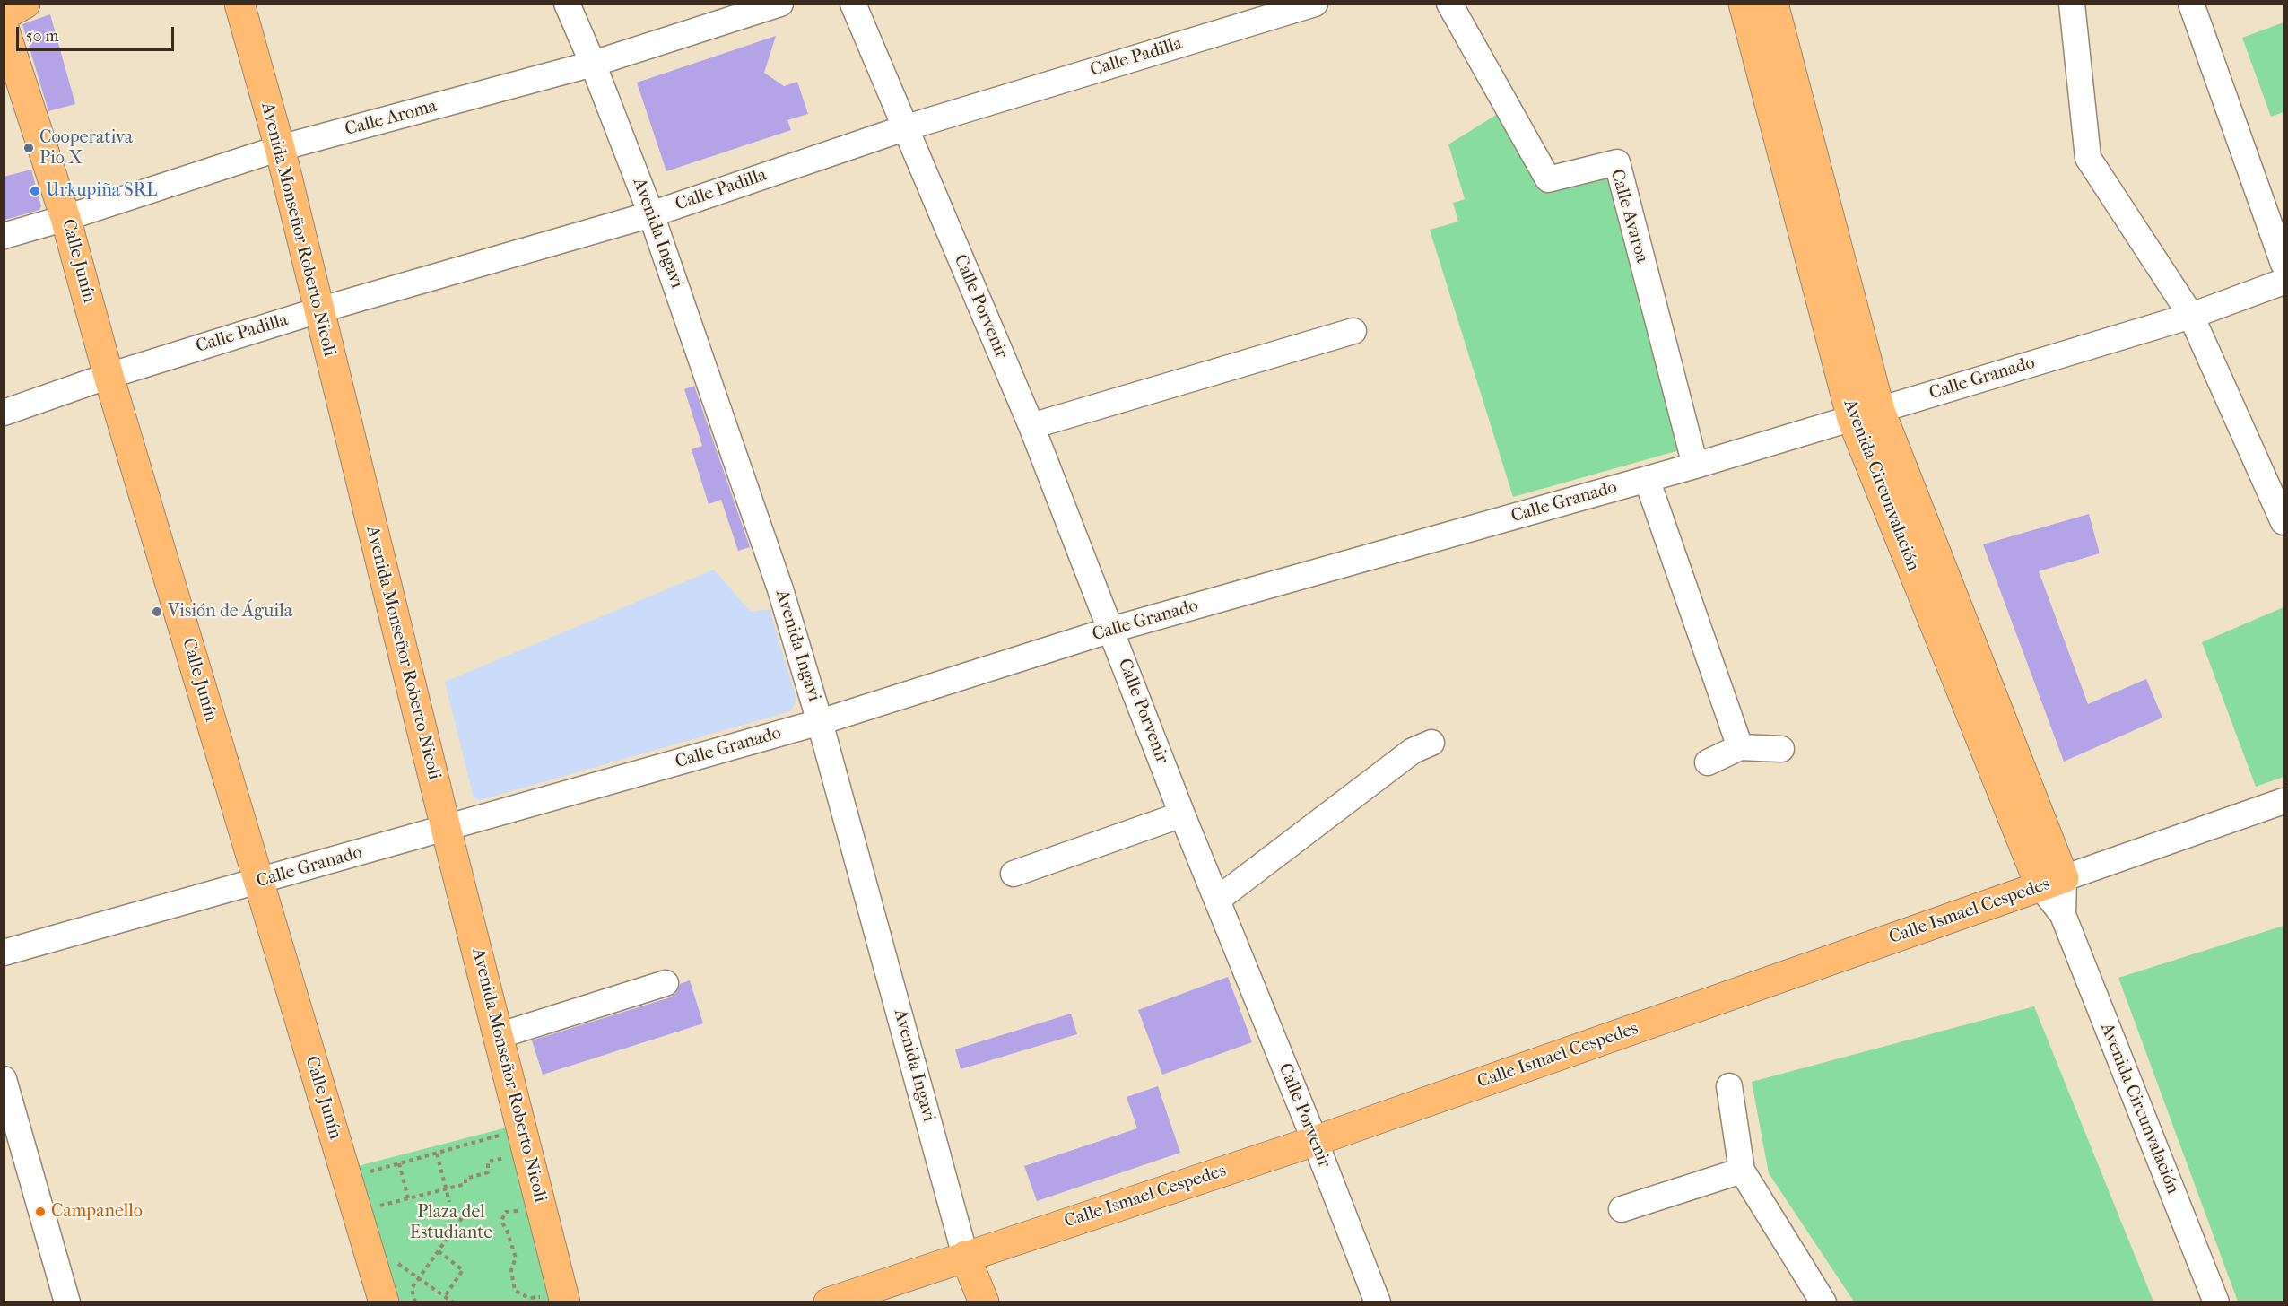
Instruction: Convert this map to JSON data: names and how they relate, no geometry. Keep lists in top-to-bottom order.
{
  "streets": {
    "main road": [
      "Avenida Monseñor Roberto Nicoli",
      "Avenida Ingavi",
      "Calle Junín",
      "Avenida Circunvalación",
      "Calle Ismael Cespedes"
    ],
    "street": [
      "Calle Padilla",
      "Calle Aroma",
      "Calle Avaroa",
      "Calle Porvenir",
      "Calle Granado"
    ]
  },
  "crossings": [
    ["Calle Padilla", "Avenida Monseñor Roberto Nicoli"],
    ["Calle Padilla", "Avenida Ingavi"],
    ["Calle Padilla", "Calle Junín"],
    ["Calle Padilla", "Calle Porvenir"],
    ["Calle Aroma", "Avenida Monseñor Roberto Nicoli"],
    ["Calle Aroma", "Avenida Ingavi"],
    ["Calle Aroma", "Calle Junín"],
    ["Calle Avaroa", "Calle Granado"],
    ["Avenida Monseñor Roberto Nicoli", "Calle Granado"],
    ["Avenida Ingavi", "Calle Granado"],
    ["Avenida Ingavi", "Calle Ismael Cespedes"],
    ["Calle Junín", "Calle Granado"],
    ["Calle Porvenir", "Calle Granado"],
    ["Calle Porvenir", "Calle Ismael Cespedes"],
    ["Calle Granado", "Avenida Circunvalación"],
    ["Avenida Circunvalación", "Calle Ismael Cespedes"]
  ],
  "parks": ["Plaza del Estudiante"],
  "places": [
    "Cooperativa Pio X",
    "Urkupiña SRL",
    "Visión de Águila",
    "Campanello"
  ],
  "scale_bar": "50 m"
}
